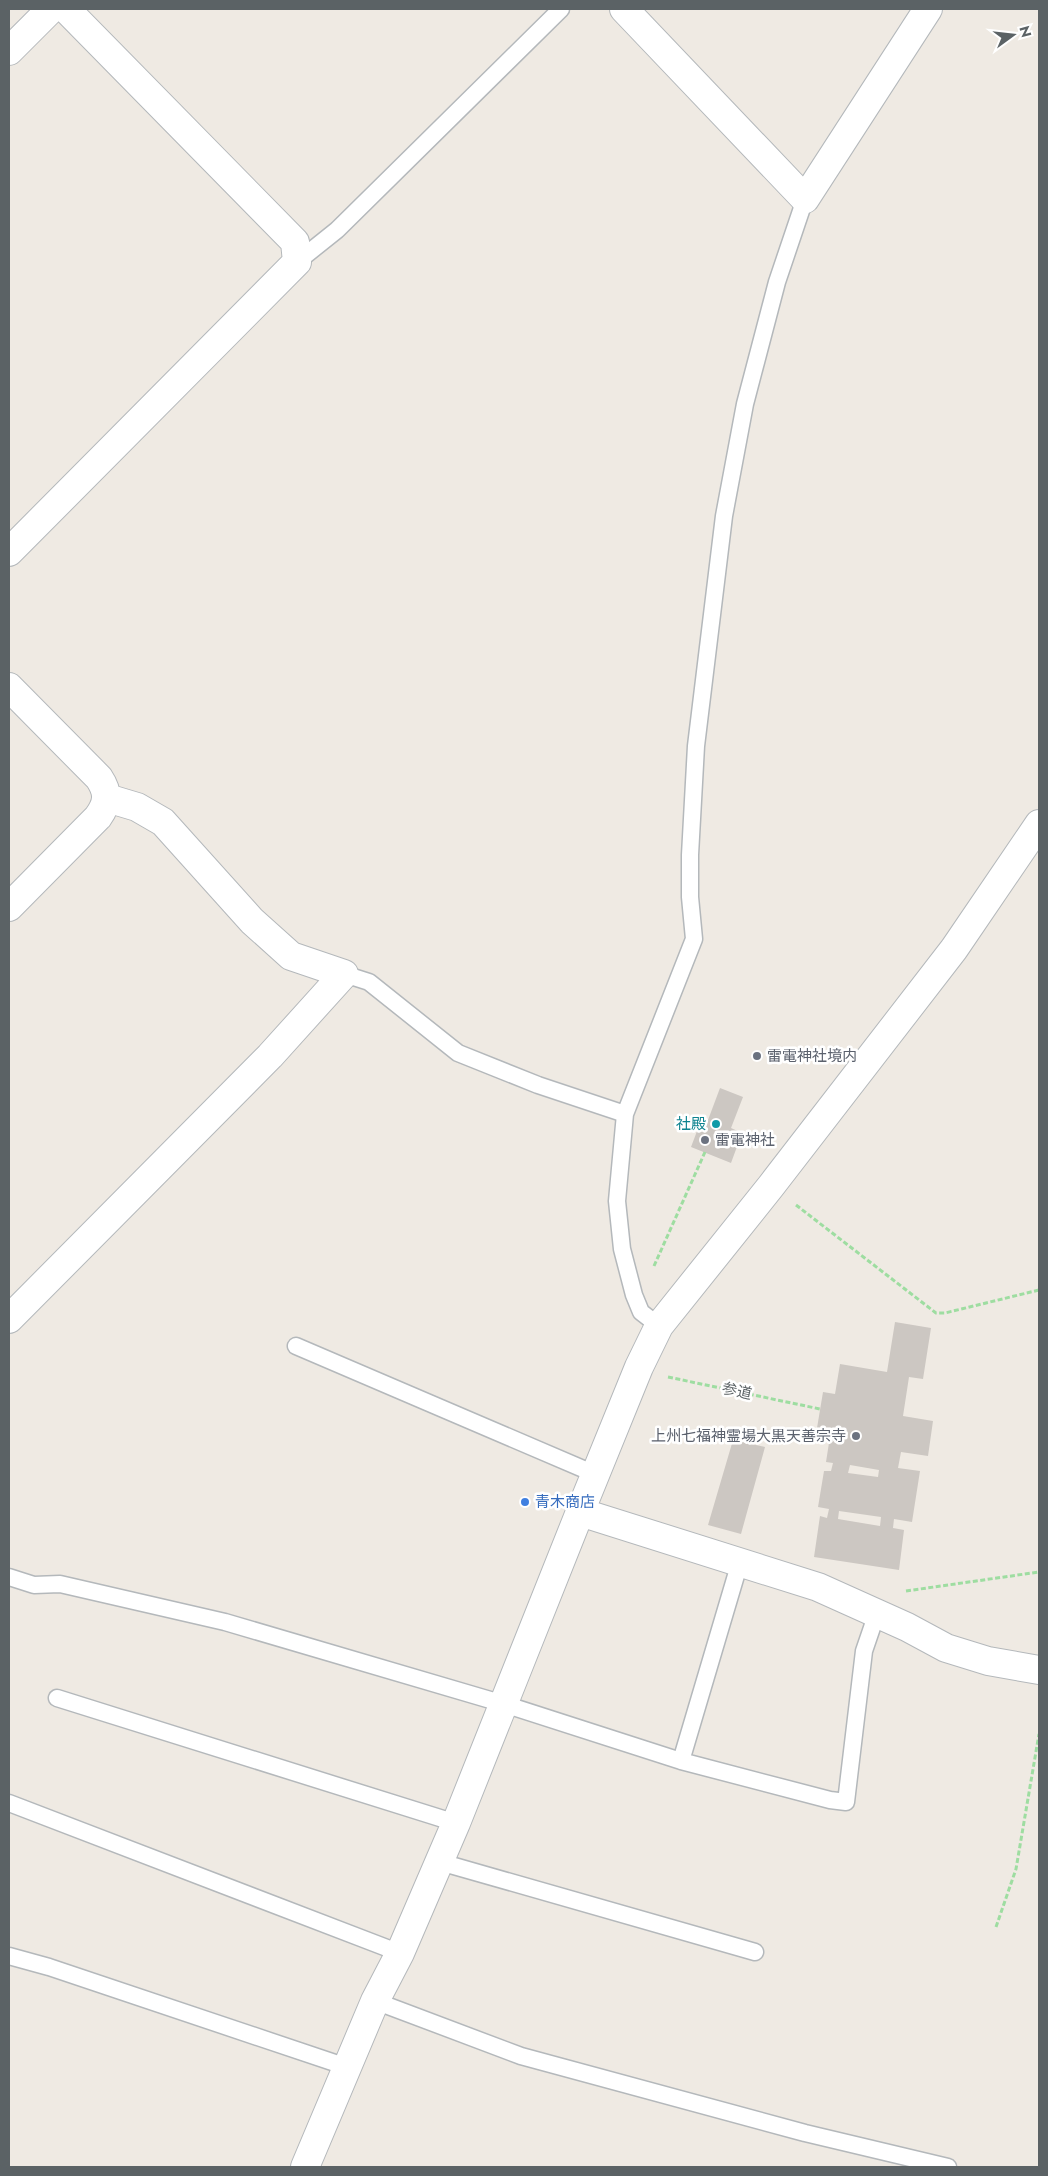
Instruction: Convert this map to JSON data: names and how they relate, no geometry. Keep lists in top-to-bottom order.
{
  "streets": {
    "path": ["参道"]
  },
  "places": [
    "雷電神社境内",
    "社殿",
    "雷電神社",
    "上州七福神霊場大黒天善宗寺",
    "青木商店"
  ],
  "north": "right"
}
